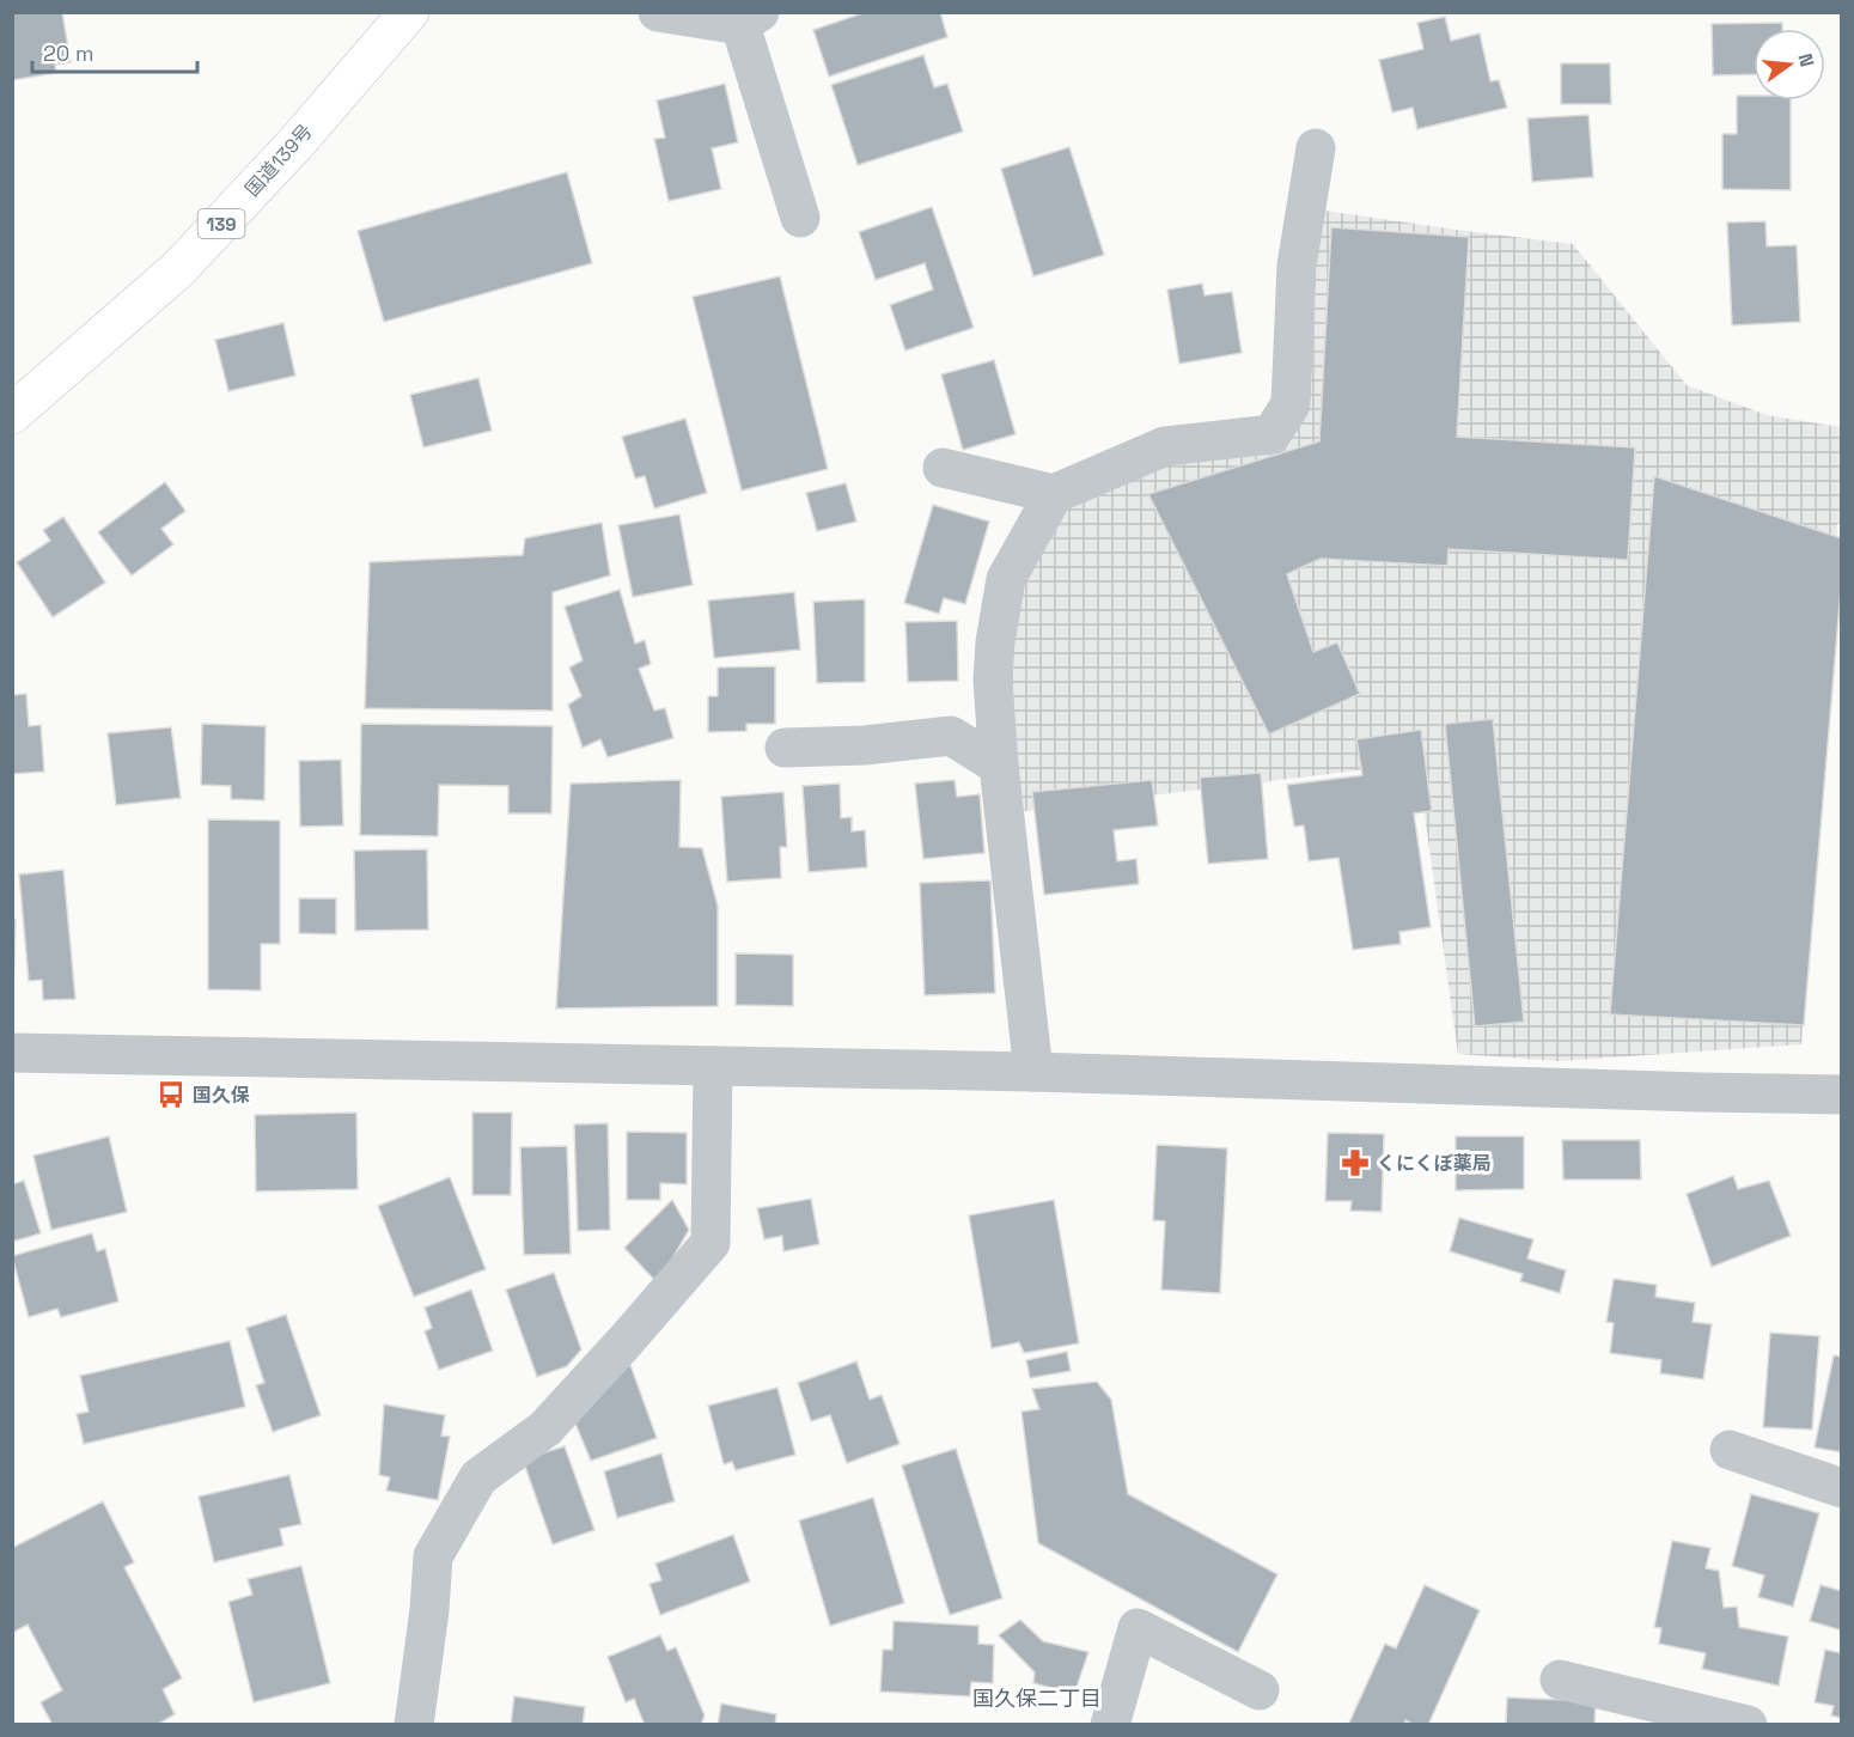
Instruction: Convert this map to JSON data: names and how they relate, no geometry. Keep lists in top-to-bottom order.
{
  "streets": {
    "highway": ["国道139号", "139"]
  },
  "districts": ["国久保二丁目"],
  "places": {
    "bus stop": ["国久保"],
    "pharmacy": ["くにくぼ薬局"]
  },
  "scale_bar": "20 m",
  "north": "right"
}
